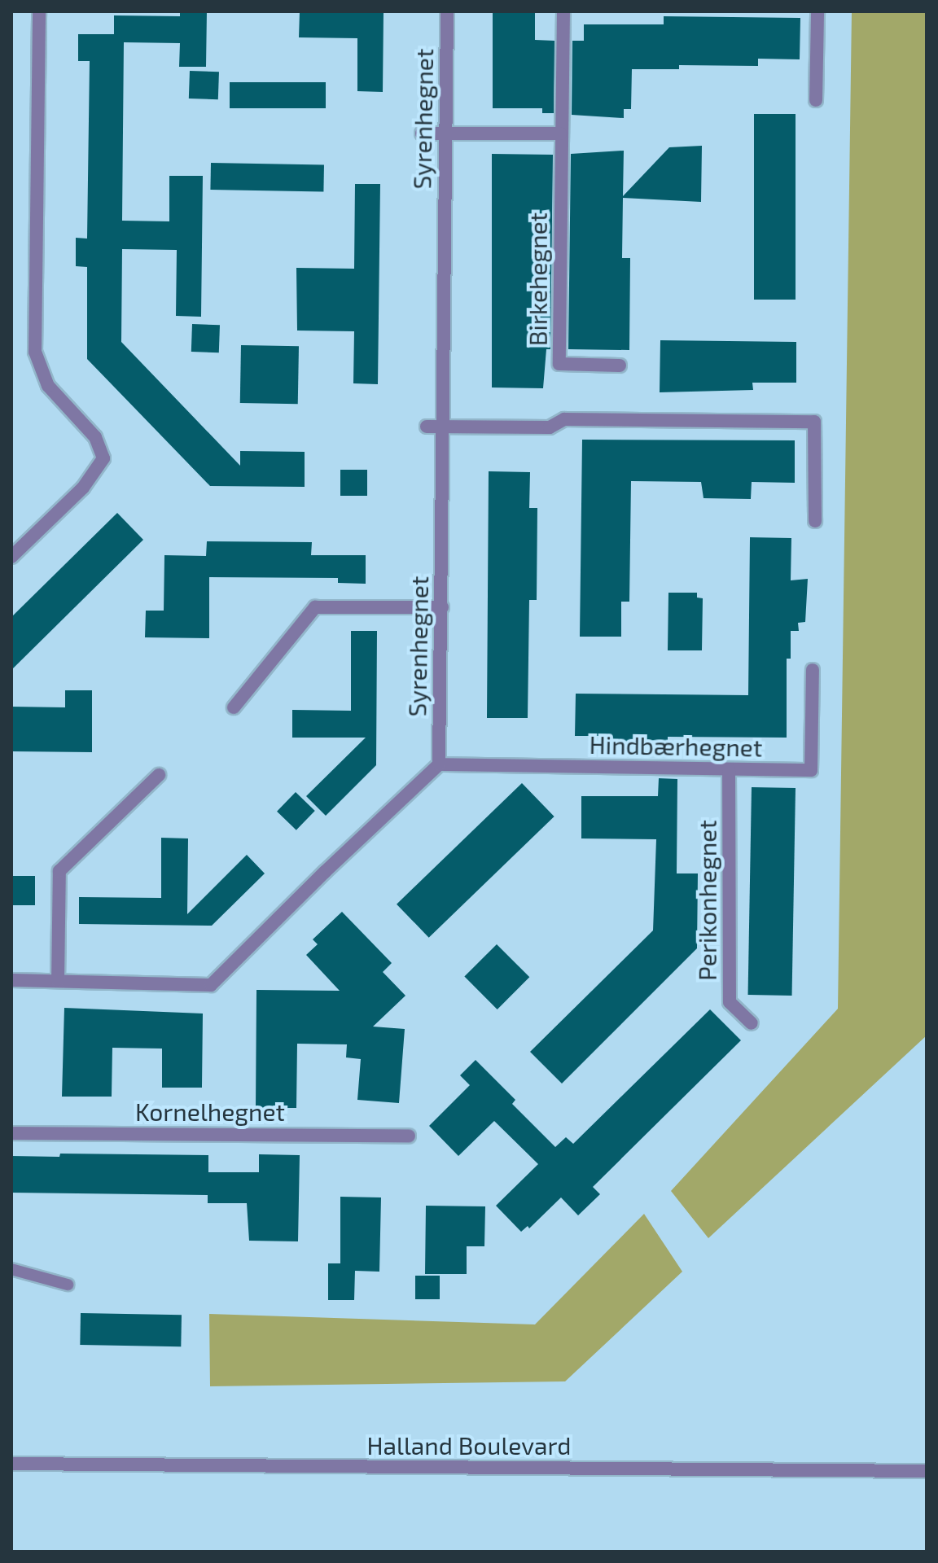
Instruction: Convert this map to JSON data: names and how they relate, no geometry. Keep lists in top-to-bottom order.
{
  "streets": {
    "street": [
      "Syrenhegnet",
      "Birkehegnet",
      "Hindbærhegnet",
      "Perikonhegnet",
      "Kornelhegnet",
      "Halland Boulevard"
    ]
  },
  "crossings": [
    ["Syrenhegnet", "Hindbærhegnet"],
    ["Hindbærhegnet", "Perikonhegnet"]
  ]
}
